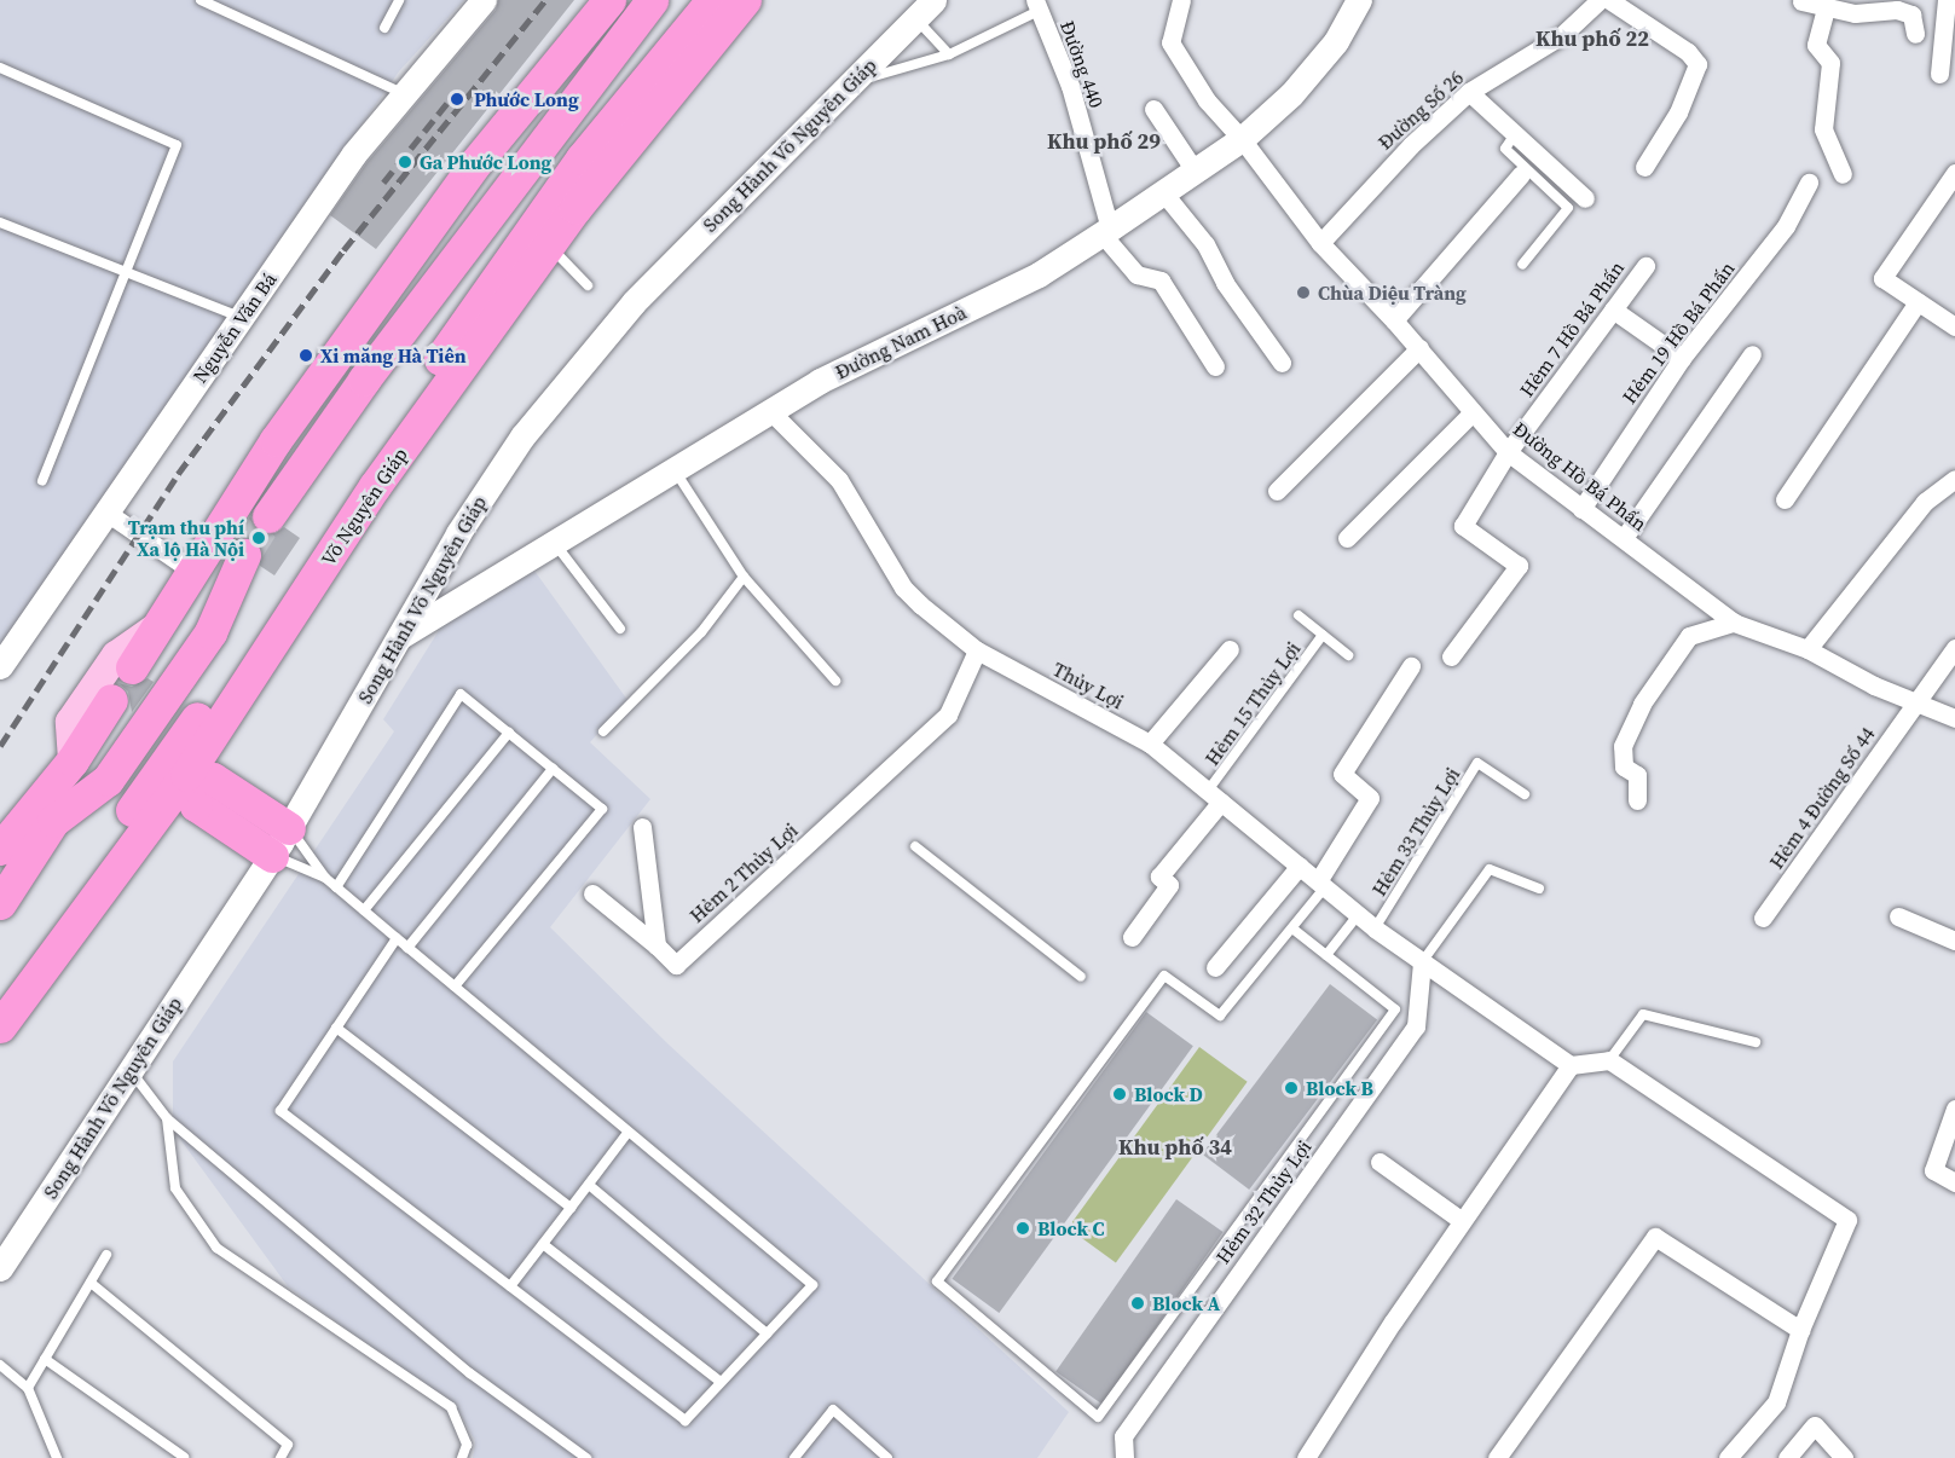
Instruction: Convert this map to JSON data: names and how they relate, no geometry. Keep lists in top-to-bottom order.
{
  "streets": {
    "highway": ["Võ Nguyên Giáp"],
    "main road": ["Song Hành Võ Nguyên Giáp", "Nguyễn Văn Bá", "Đường Nam Hoà"],
    "street": [
      "Đường 440",
      "Đường Số 26",
      "Hẻm 7 Hồ Bá Phấn",
      "Hẻm 19 Hồ Bá Phấn",
      "Đường Hồ Bá Phấn",
      "Thủy Lợi",
      "Hẻm 4 Đường Số 44",
      "Hẻm 2 Thủy Lợi",
      "Hẻm 32 Thủy Lợi"
    ],
    "lane": ["Hẻm 15 Thủy Lợi", "Hẻm 33 Thủy Lợi"]
  },
  "crossings": [
    ["Đường 440", "Đường Nam Hoà"],
    ["Đường Số 26", "Đường Hồ Bá Phấn"],
    ["Song Hành Võ Nguyên Giáp", "Đường Nam Hoà"],
    ["Hẻm 7 Hồ Bá Phấn", "Đường Hồ Bá Phấn"],
    ["Hẻm 19 Hồ Bá Phấn", "Đường Hồ Bá Phấn"],
    ["Đường Nam Hoà", "Đường Hồ Bá Phấn"],
    ["Đường Nam Hoà", "Thủy Lợi"],
    ["Đường Hồ Bá Phấn", "Hẻm 4 Đường Số 44"],
    ["Thủy Lợi", "Hẻm 15 Thủy Lợi"],
    ["Thủy Lợi", "Hẻm 33 Thủy Lợi"],
    ["Thủy Lợi", "Hẻm 2 Thủy Lợi"],
    ["Thủy Lợi", "Hẻm 32 Thủy Lợi"]
  ],
  "districts": ["Khu phố 22", "Khu phố 29", "Khu phố 34"],
  "places": [
    "Phước Long",
    "Ga Phước Long",
    "Chùa Diệu Tràng",
    "Xi măng Hà Tiên",
    "Trạm thu phí Xa lộ Hà Nội",
    "Block B",
    "Block D",
    "Block C",
    "Block A"
  ]
}
